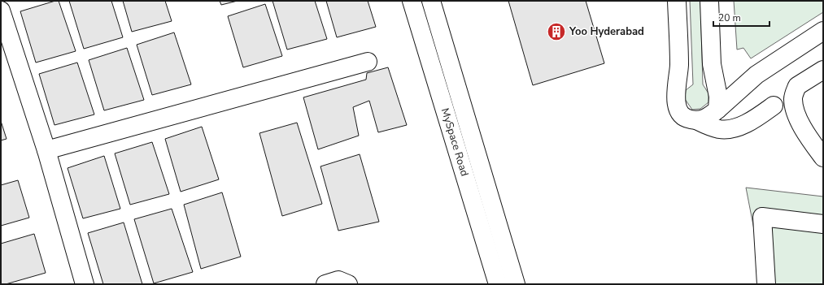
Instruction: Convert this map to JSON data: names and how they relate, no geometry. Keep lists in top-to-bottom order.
{
  "streets": {
    "street": ["MySpace Road"]
  },
  "places": {
    "building": ["Yoo Hyderabad"]
  },
  "scale_bar": "20 m"
}
